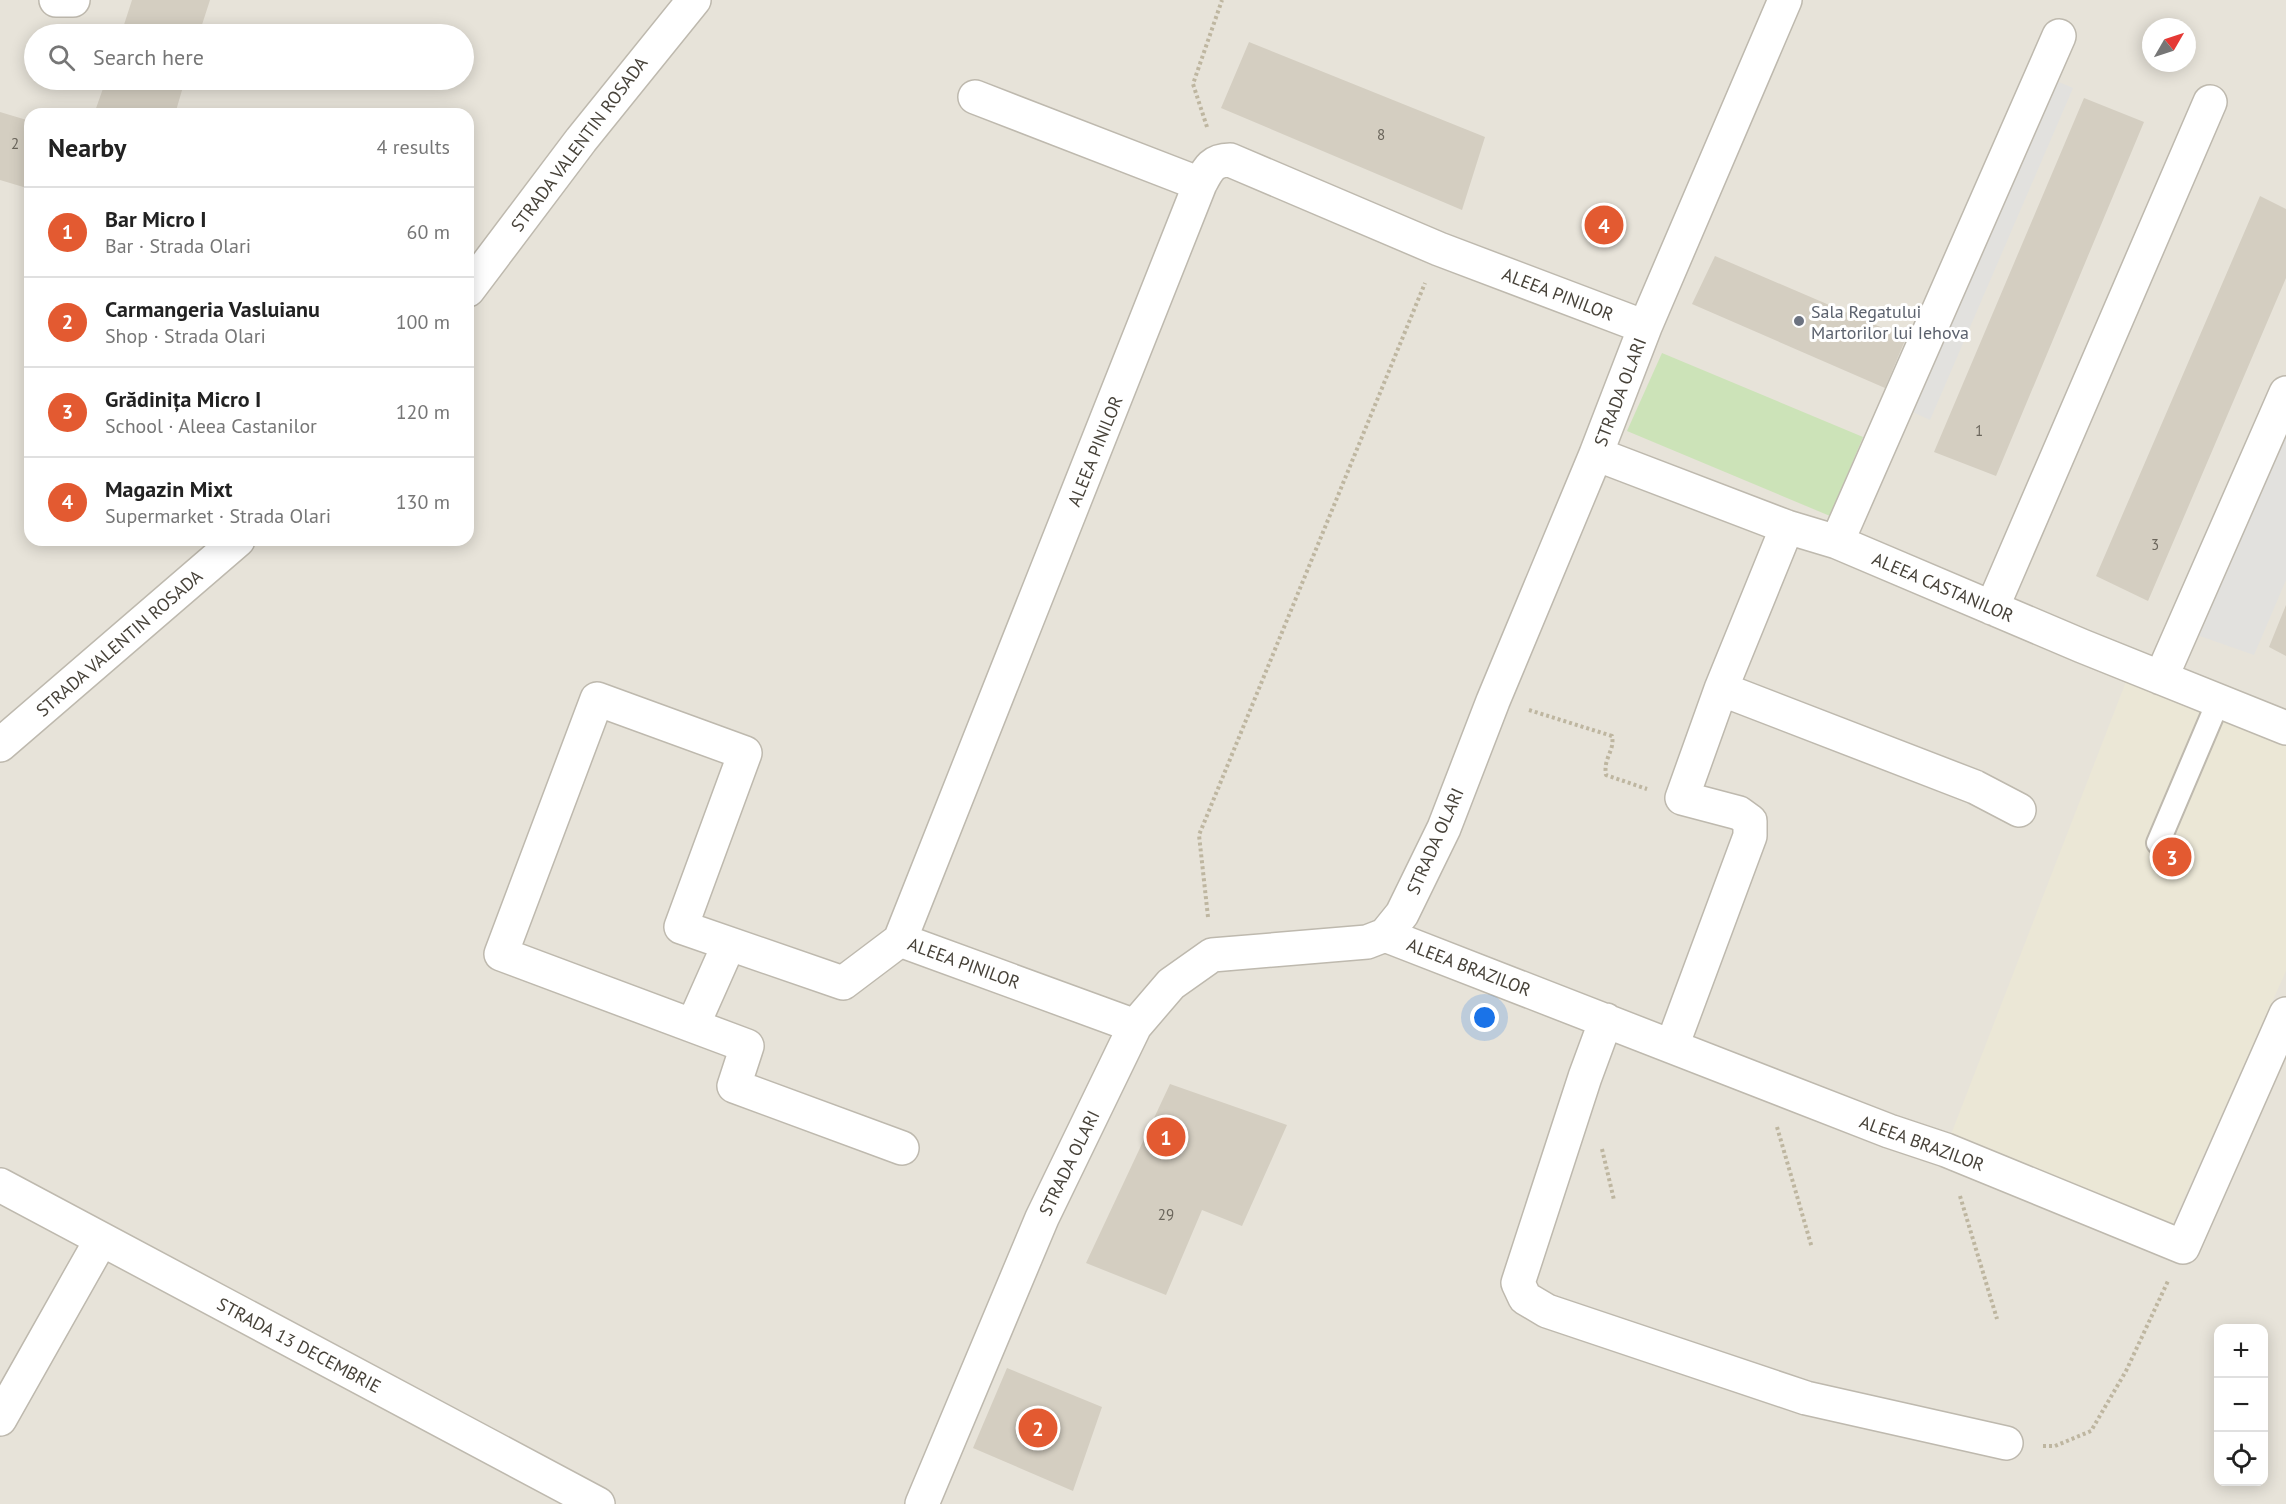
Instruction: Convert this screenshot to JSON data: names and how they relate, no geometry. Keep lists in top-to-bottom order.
{
  "streets": {
    "street": [
      "STRADA VALENTIN ROSADA",
      "ALEEA PINILOR",
      "STRADA OLARI",
      "ALEEA CASTANILOR",
      "ALEEA BRAZILOR",
      "STRADA 13 DECEMBRIE"
    ]
  },
  "crossings": [
    ["ALEEA PINILOR", "STRADA OLARI"],
    ["STRADA OLARI", "ALEEA CASTANILOR"],
    ["STRADA OLARI", "ALEEA BRAZILOR"]
  ],
  "places": ["Sala Regatului Martorilor lui Iehova"],
  "house_numbers": [
    "8",
    "2",
    "1",
    "3",
    "29"
  ],
  "north": "top right",
  "page": {
    "search": "Search here",
    "heading": ["Nearby", "4 results"],
    "list": [
      {
        "mark": "1",
        "name": "Bar Micro I",
        "note": "Bar · Strada Olari",
        "value": "60 m"
      },
      {
        "mark": "2",
        "name": "Carmangeria Vasluianu",
        "note": "Shop · Strada Olari",
        "value": "100 m"
      },
      {
        "mark": "3",
        "name": "Grădinița Micro I",
        "note": "School · Aleea Castanilor",
        "value": "120 m"
      },
      {
        "mark": "4",
        "name": "Magazin Mixt",
        "note": "Supermarket · Strada Olari",
        "value": "130 m"
      }
    ],
    "pins": [
      "4",
      "3",
      "1",
      "2"
    ],
    "map_buttons": ["+", "−"]
  }
}
